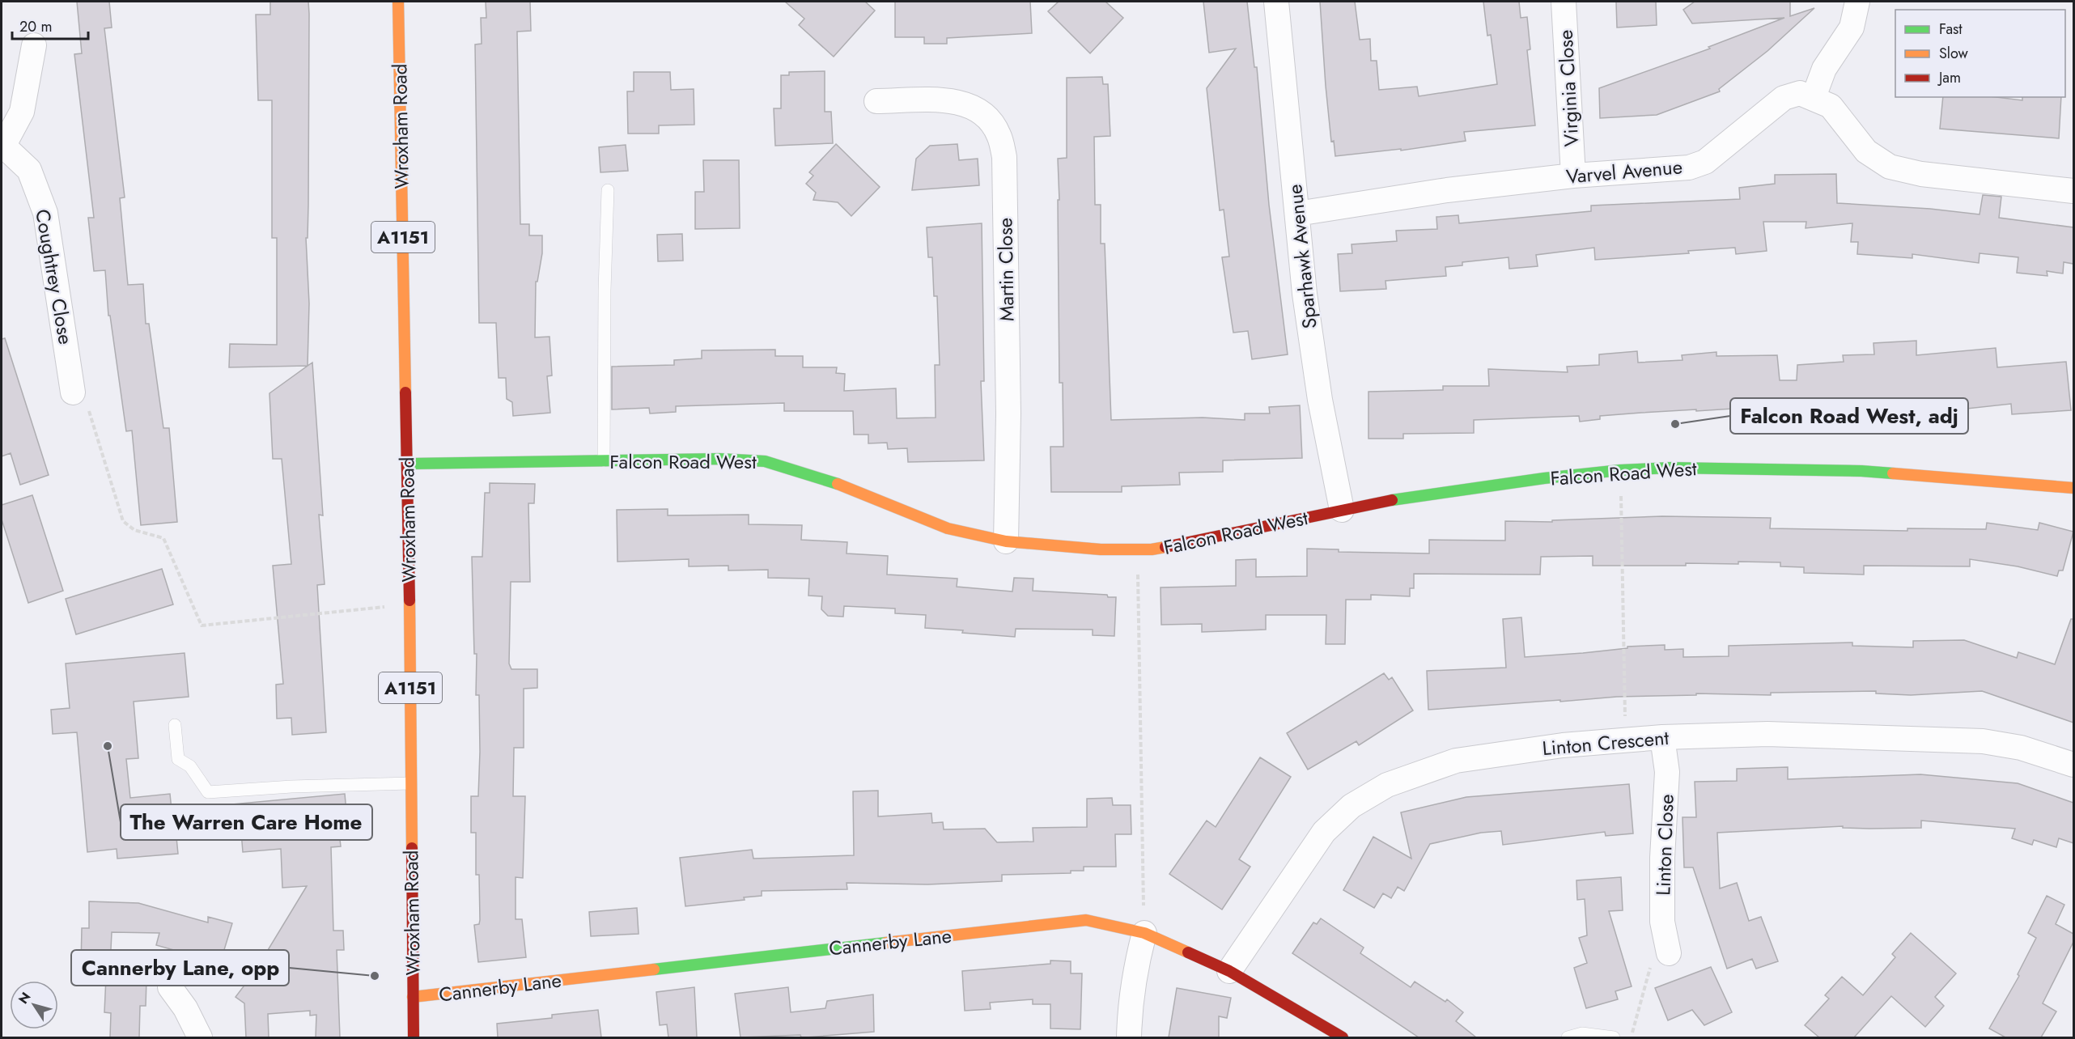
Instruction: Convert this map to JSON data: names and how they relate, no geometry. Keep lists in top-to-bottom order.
{
  "streets": {
    "street": [
      "Virginia Close",
      "Wroxham Road",
      "Varvel Avenue",
      "A1151",
      "Sparhawk Avenue",
      "Martin Close",
      "Coughtrey Close",
      "Falcon Road West",
      "Linton Crescent",
      "Linton Close",
      "Cannerby Lane"
    ]
  },
  "crossings": [
    ["Virginia Close", "Varvel Avenue"],
    ["Wroxham Road", "Falcon Road West"],
    ["Wroxham Road", "Cannerby Lane"],
    ["Varvel Avenue", "Sparhawk Avenue"],
    ["Sparhawk Avenue", "Falcon Road West"],
    ["Martin Close", "Falcon Road West"],
    ["Linton Crescent", "Linton Close"],
    ["Linton Crescent", "Cannerby Lane"]
  ],
  "places": ["Falcon Road West, adj", "The Warren Care Home", "Cannerby Lane, opp"],
  "legend": ["Fast", "Slow", "Jam"],
  "scale_bar": "20 m",
  "north": "top left"
}
